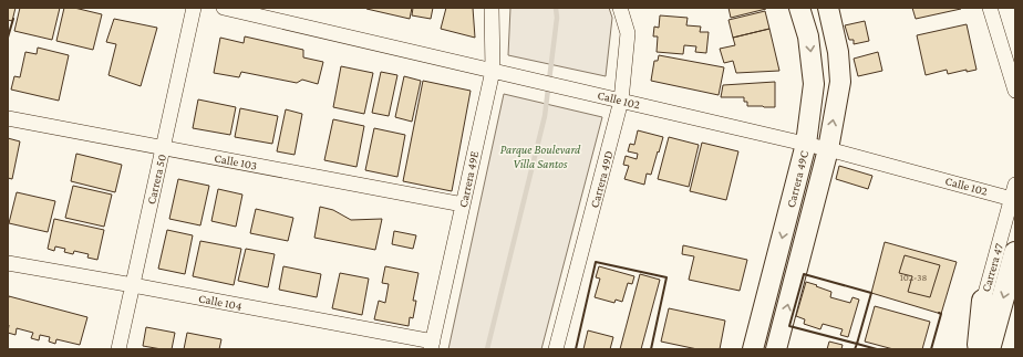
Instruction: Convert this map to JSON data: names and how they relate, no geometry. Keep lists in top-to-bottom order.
{
  "streets": {
    "street": [
      "Calle 102",
      "Calle 103",
      "Carrera 50",
      "Carrera 49E",
      "Carrera 49D",
      "Carrera 49C",
      "Carrera 47",
      "Calle 104"
    ]
  },
  "crossings": [
    ["Calle 102", "Carrera 49E"],
    ["Calle 102", "Carrera 49D"],
    ["Calle 102", "Carrera 49C"],
    ["Calle 102", "Carrera 47"],
    ["Calle 103", "Carrera 50"],
    ["Calle 103", "Carrera 49E"],
    ["Carrera 50", "Calle 104"],
    ["Carrera 49E", "Calle 104"]
  ],
  "parks": ["Parque Boulevard Villa Santos"],
  "house_numbers": ["102-38"]
}
